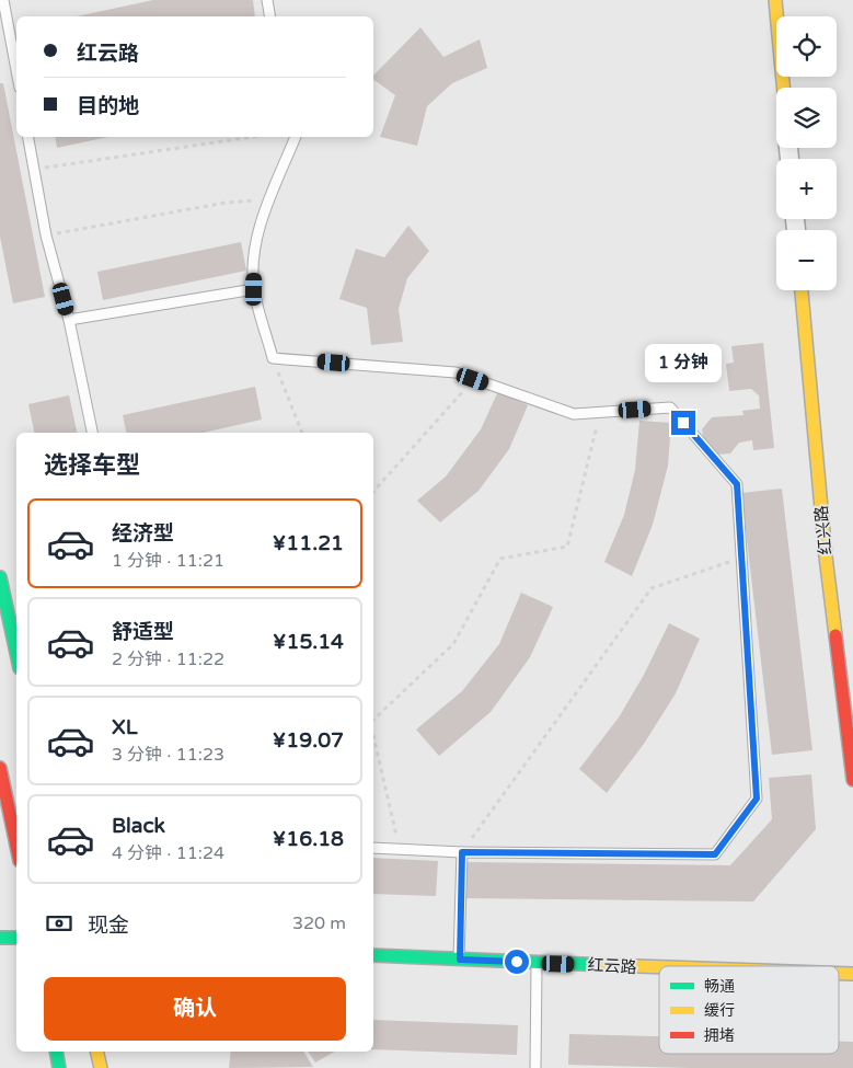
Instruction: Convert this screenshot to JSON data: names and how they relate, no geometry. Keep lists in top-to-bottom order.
{
  "streets": {
    "street": ["红兴路", "红云路"]
  },
  "legend": ["畅通", "缓行", "拥堵"],
  "page": {
    "map_buttons": ["+", "−"],
    "banner": ["红云路", "目的地"],
    "bubble": "1 分钟",
    "heading": "选择车型",
    "list": [
      {
        "name": "经济型",
        "note": "1 分钟 · 11:21",
        "value": "¥11.21"
      },
      {
        "name": "舒适型",
        "note": "2 分钟 · 11:22",
        "value": "¥15.14"
      },
      {
        "name": "XL",
        "note": "3 分钟 · 11:23",
        "value": "¥19.07"
      },
      {
        "name": "Black",
        "note": "4 分钟 · 11:24",
        "value": "¥16.18"
      }
    ],
    "pay": ["现金", "320 m"],
    "buttons": "确认"
  }
}
